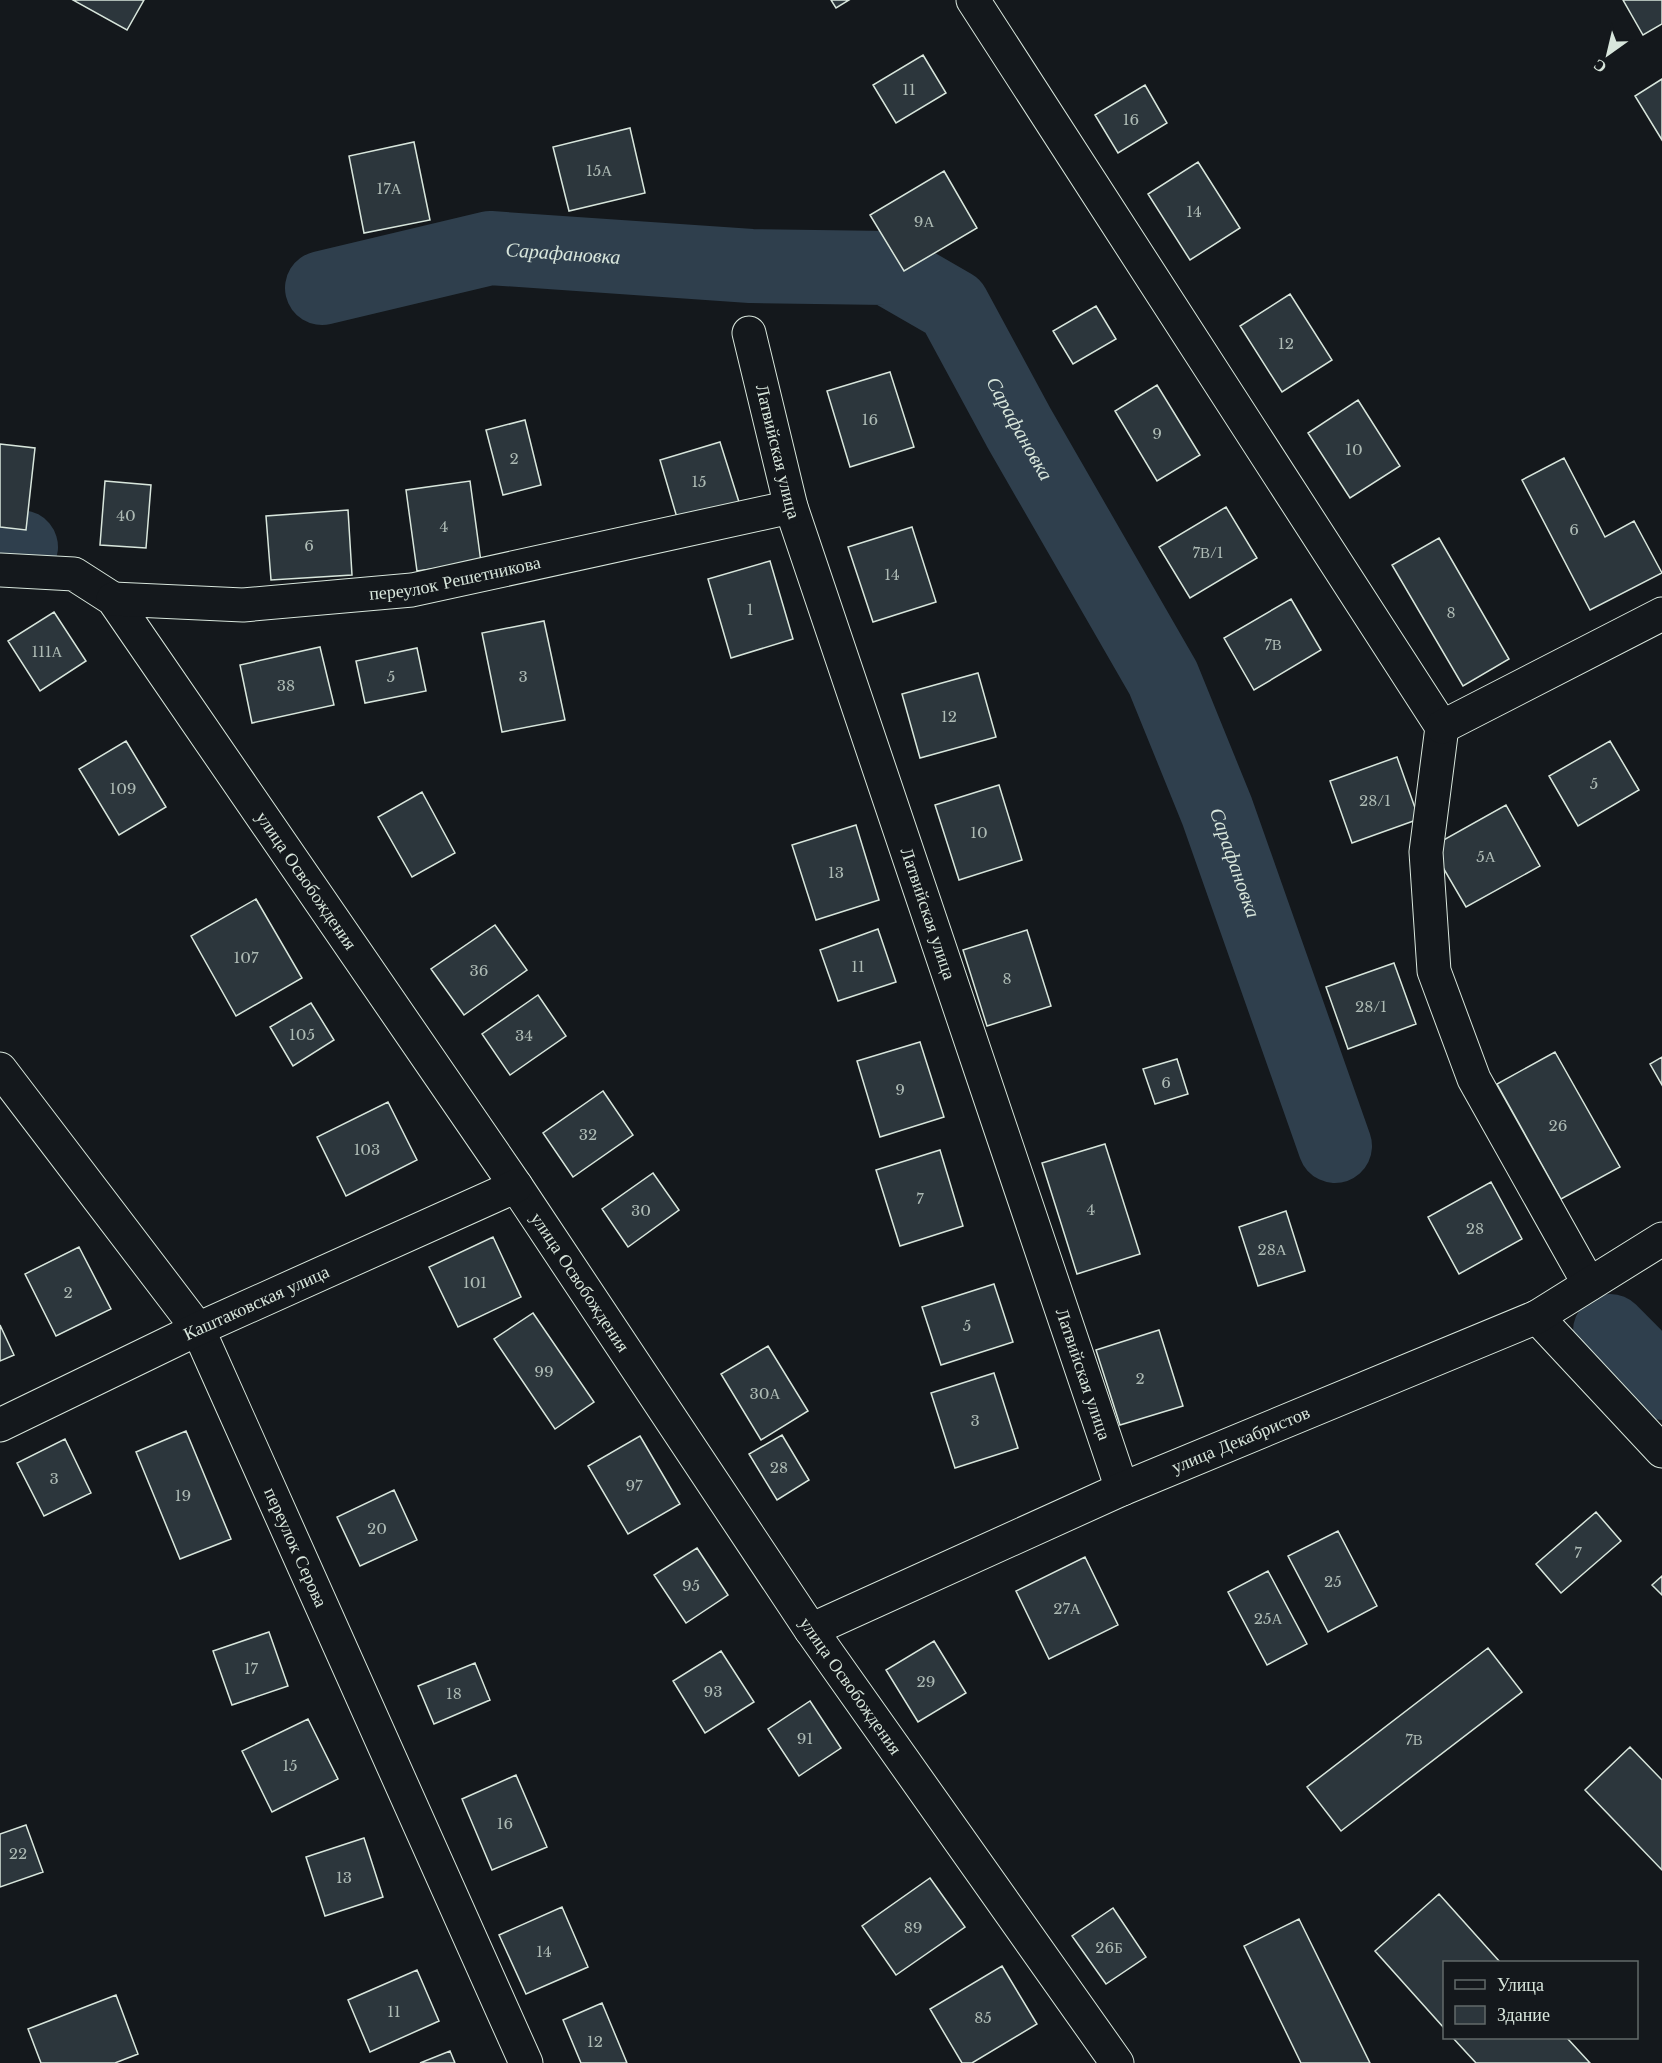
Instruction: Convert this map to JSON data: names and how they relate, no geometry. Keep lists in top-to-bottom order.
{
  "streets": {
    "street": [
      "Латвийская улица",
      "переулок Решетникова",
      "улица Освобождения",
      "Каштаковская улица",
      "улица Декабристов",
      "переулок Серова"
    ]
  },
  "crossings": [
    ["Латвийская улица", "переулок Решетникова"],
    ["Латвийская улица", "улица Декабристов"],
    ["переулок Решетникова", "улица Освобождения"],
    ["улица Освобождения", "Каштаковская улица"],
    ["улица Освобождения", "улица Декабристов"],
    ["Каштаковская улица", "переулок Серова"]
  ],
  "water": ["Сарафановка"],
  "house_numbers": [
    "11",
    "16",
    "15А",
    "17А",
    "14",
    "9А",
    "12",
    "16",
    "9",
    "10",
    "2",
    "15",
    "40",
    "4",
    "6",
    "6",
    "7В/1",
    "14",
    "1",
    "8",
    "7В",
    "111А",
    "5",
    "3",
    "38",
    "12",
    "5",
    "109",
    "28/1",
    "10",
    "5А",
    "13",
    "107",
    "11",
    "36",
    "8",
    "28/1",
    "105",
    "34",
    "6",
    "9",
    "26",
    "32",
    "103",
    "7",
    "4",
    "30",
    "28",
    "28А",
    "101",
    "2",
    "5",
    "99",
    "2",
    "30А",
    "3",
    "28",
    "3",
    "97",
    "19",
    "20",
    "7",
    "25",
    "95",
    "27А",
    "25А",
    "17",
    "29",
    "93",
    "18",
    "91",
    "7В",
    "15",
    "16",
    "22",
    "13",
    "89",
    "26Б",
    "14",
    "11",
    "85",
    "12"
  ],
  "legend": ["Улица", "Здание"],
  "north": "bottom left"
}
